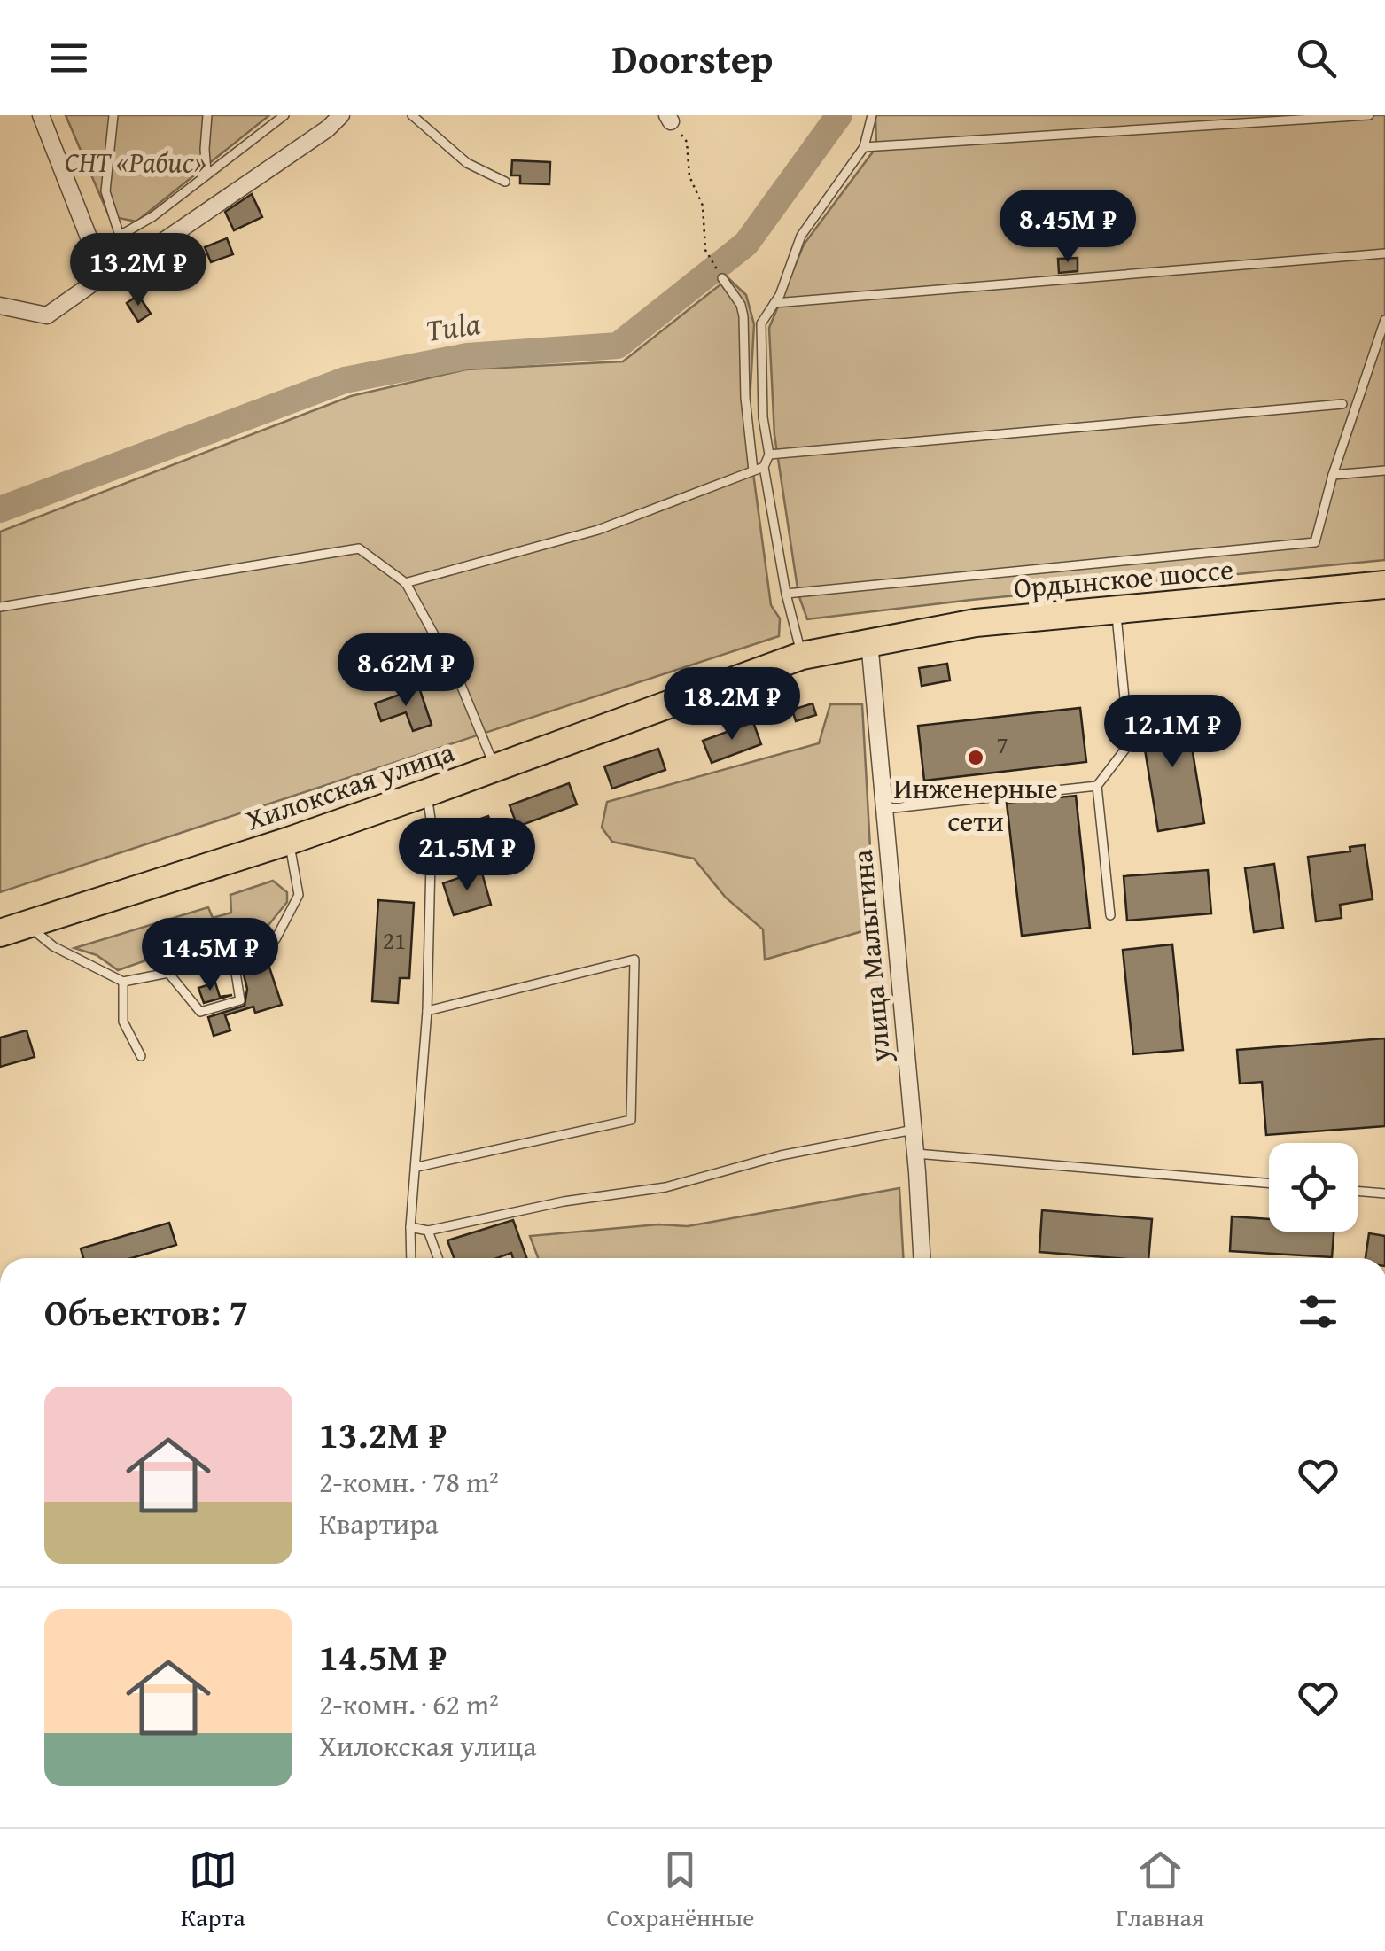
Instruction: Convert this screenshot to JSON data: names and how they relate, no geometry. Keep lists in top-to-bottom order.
{
  "streets": {
    "highway": ["Ордынское шоссе", "Хилокская улица"],
    "street": ["улица Малыгина"]
  },
  "crossings": [
    ["Ордынское шоссе", "Хилокская улица"],
    ["Ордынское шоссе", "улица Малыгина"],
    ["Хилокская улица", "улица Малыгина"]
  ],
  "water": ["Tula"],
  "parks": ["СНТ «Рабис»"],
  "places": ["Инженерные сети"],
  "house_numbers": ["7", "21"],
  "page": {
    "header": "Doorstep",
    "price": [
      "8.45M ₽",
      "13.2M ₽",
      "8.62M ₽",
      "18.2M ₽",
      "12.1M ₽",
      "21.5M ₽",
      "14.5M ₽"
    ],
    "heading": "Объектов: 7",
    "list": [
      {
        "name": "13.2M ₽",
        "note": "2-комн. · 78 m² · Квартира"
      },
      {
        "name": "14.5M ₽",
        "note": "2-комн. · 62 m² · Хилокская улица"
      }
    ],
    "tabs": ["Карта", "Сохранённые", "Главная"]
  }
}
